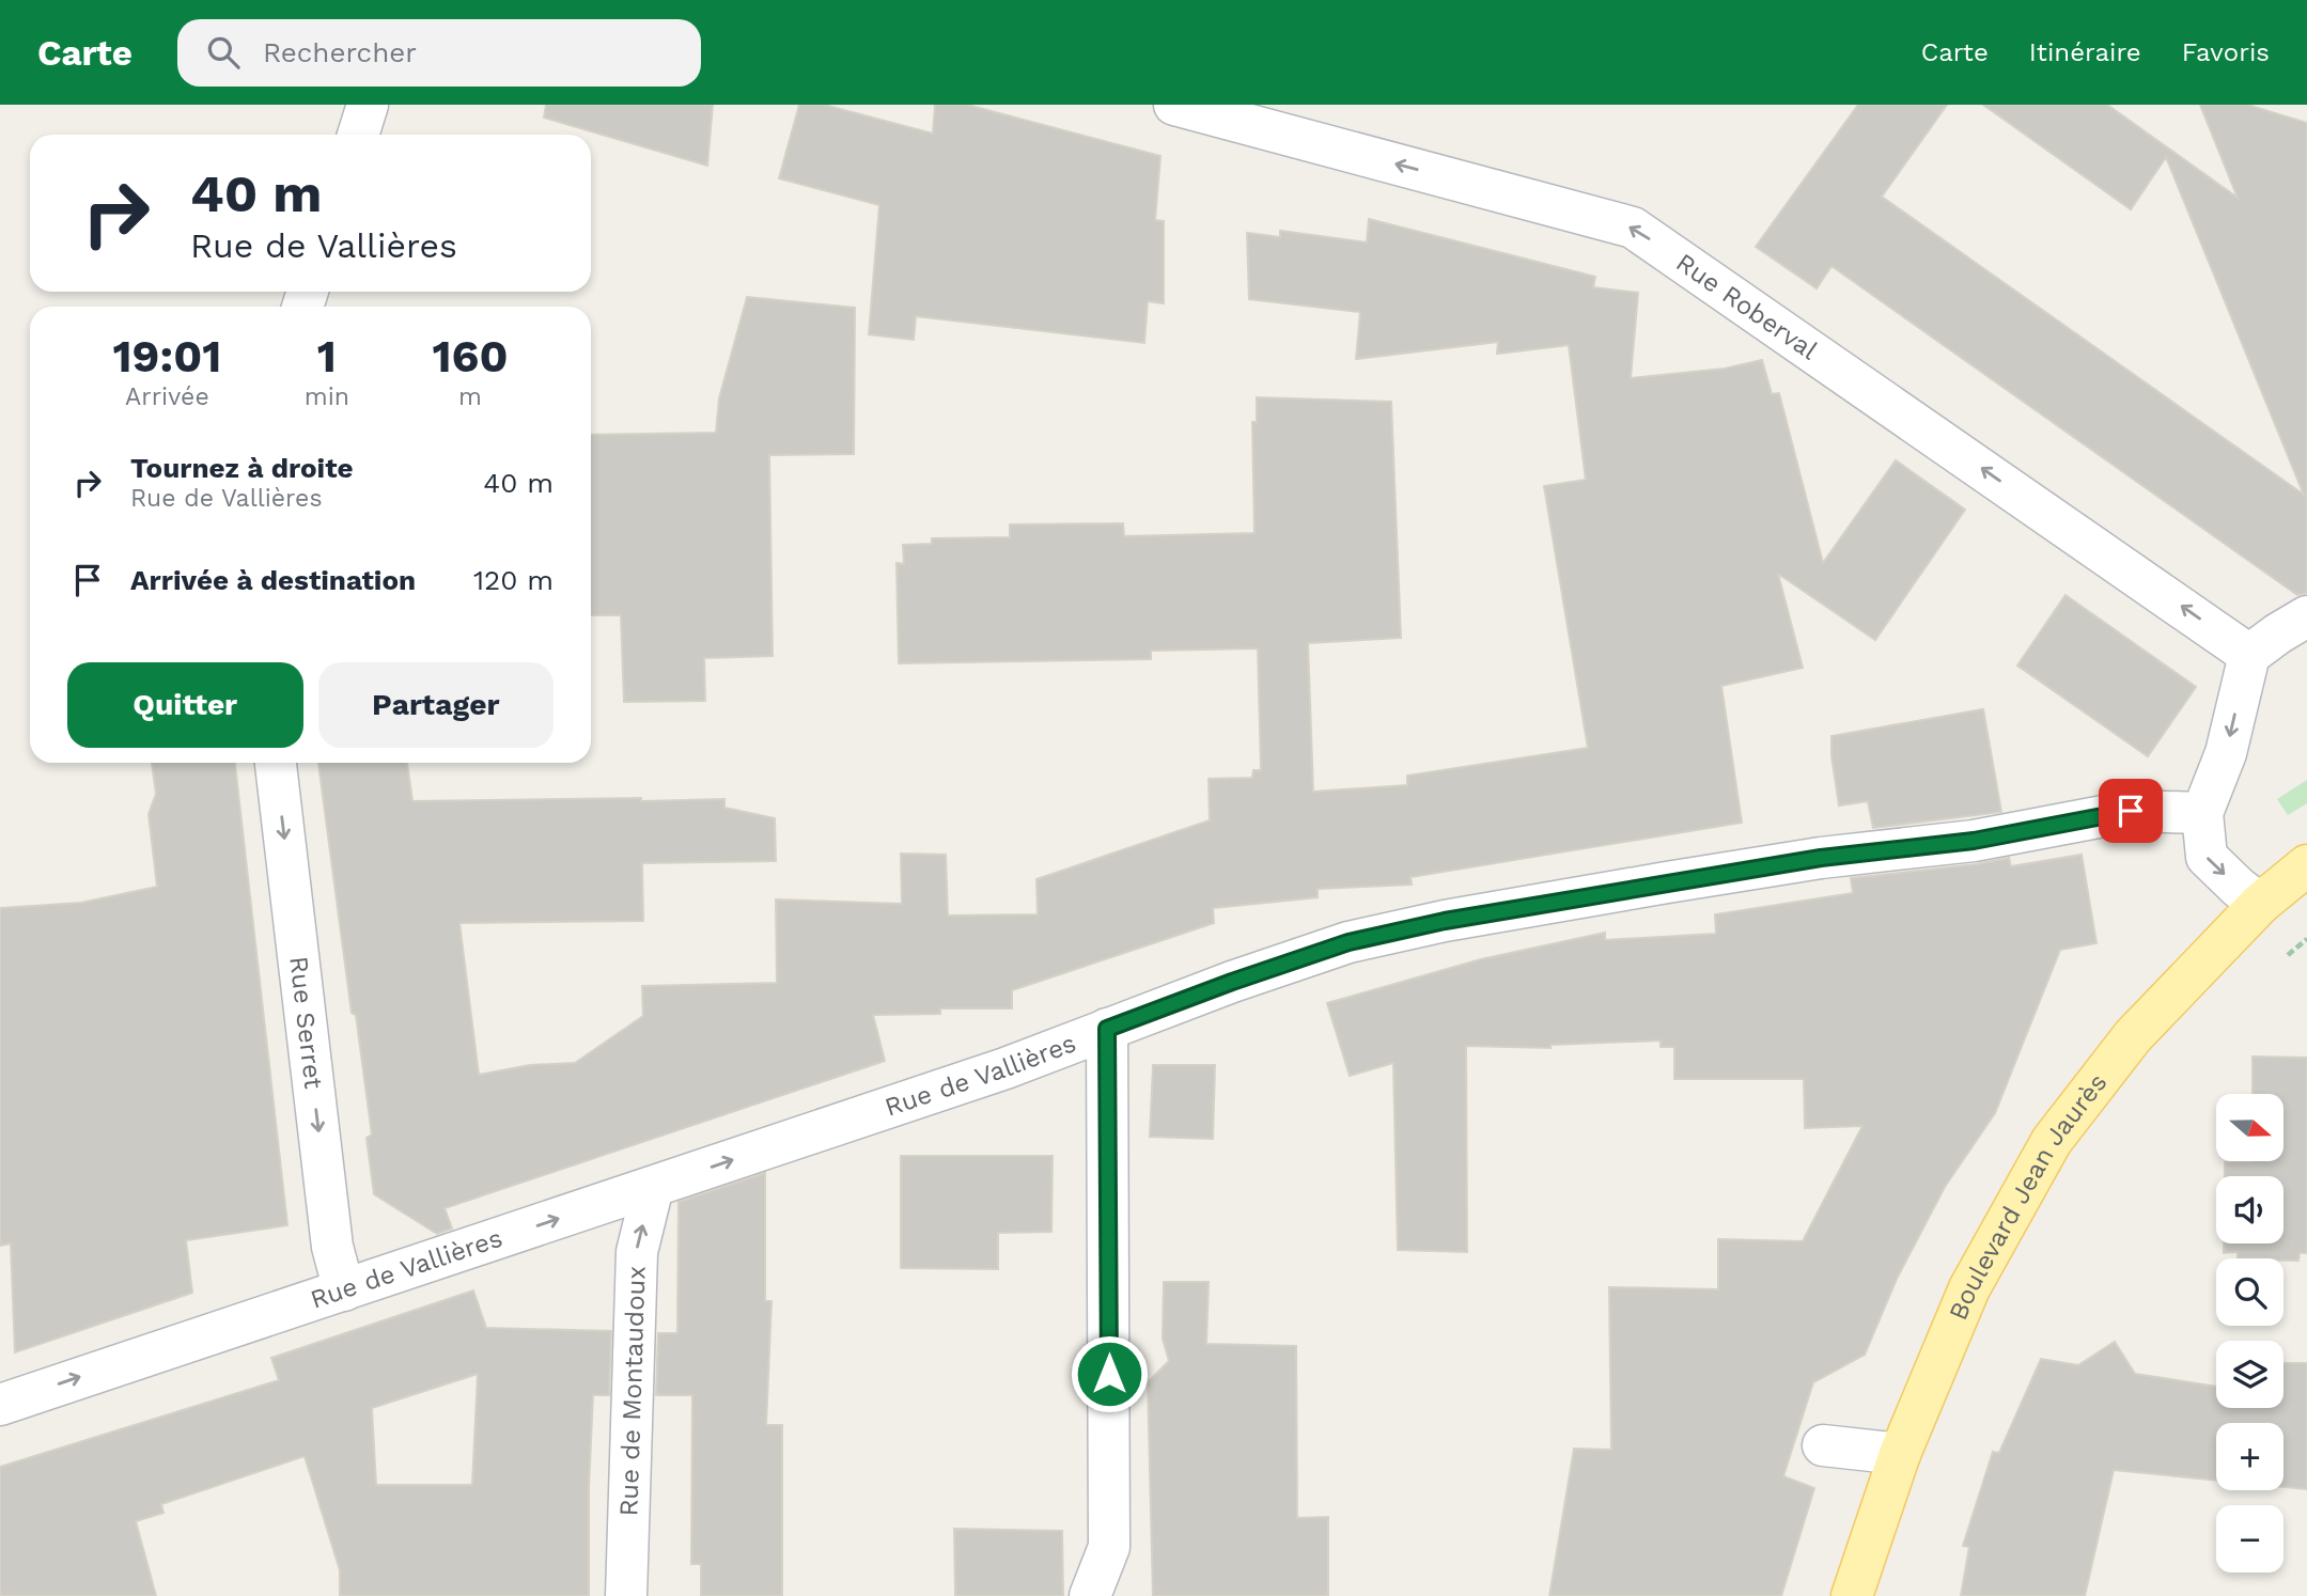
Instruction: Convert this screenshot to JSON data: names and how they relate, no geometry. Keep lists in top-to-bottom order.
{
  "streets": {
    "main road": ["Boulevard Jean Jaurès"],
    "street": [
      "Rue Roberval",
      "Rue Serret",
      "Rue de Vallières",
      "Rue de Montaudoux"
    ]
  },
  "crossings": [
    ["Rue Serret", "Rue de Vallières"],
    ["Rue de Vallières", "Rue de Montaudoux"]
  ],
  "one_way": [
    "Rue Roberval",
    "Rue Serret",
    "Rue de Vallières",
    "Rue de Montaudoux"
  ],
  "north": "right",
  "page": {
    "header": "Carte",
    "search": "Rechercher",
    "nav": ["Carte", "Itinéraire", "Favoris"],
    "turn": ["40 m", "Rue de Vallières"],
    "eta": [
      "19:01",
      "Arrivée",
      "1",
      "min",
      "160",
      "m"
    ],
    "list": [
      {
        "name": "Tournez à droite",
        "note": "Rue de Vallières",
        "value": "40 m"
      },
      {
        "name": "Arrivée à destination",
        "value": "120 m"
      }
    ],
    "buttons": ["Quitter", "Partager"],
    "map_buttons": ["+", "−"]
  }
}
